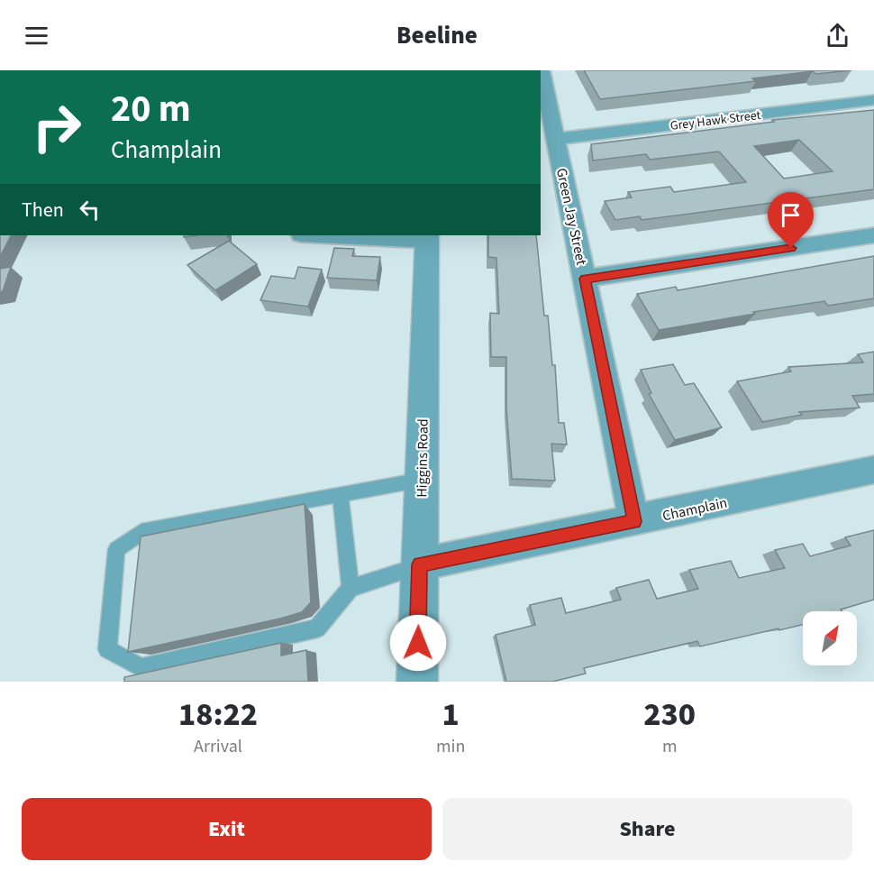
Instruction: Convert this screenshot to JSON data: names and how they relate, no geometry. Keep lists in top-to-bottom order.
{
  "streets": {
    "street": [
      "Grey Hawk Street",
      "Green Jay Street",
      "Higgins Road",
      "Champlain"
    ]
  },
  "crossings": [
    ["Grey Hawk Street", "Green Jay Street"],
    ["Green Jay Street", "Champlain"],
    ["Higgins Road", "Champlain"]
  ],
  "north": "top right",
  "page": {
    "header": "Beeline",
    "turn": ["20 m", "Champlain"],
    "then": "Then",
    "eta": [
      "18:22",
      "Arrival",
      "1",
      "min",
      "230",
      "m"
    ],
    "buttons": ["Exit", "Share"]
  }
}
